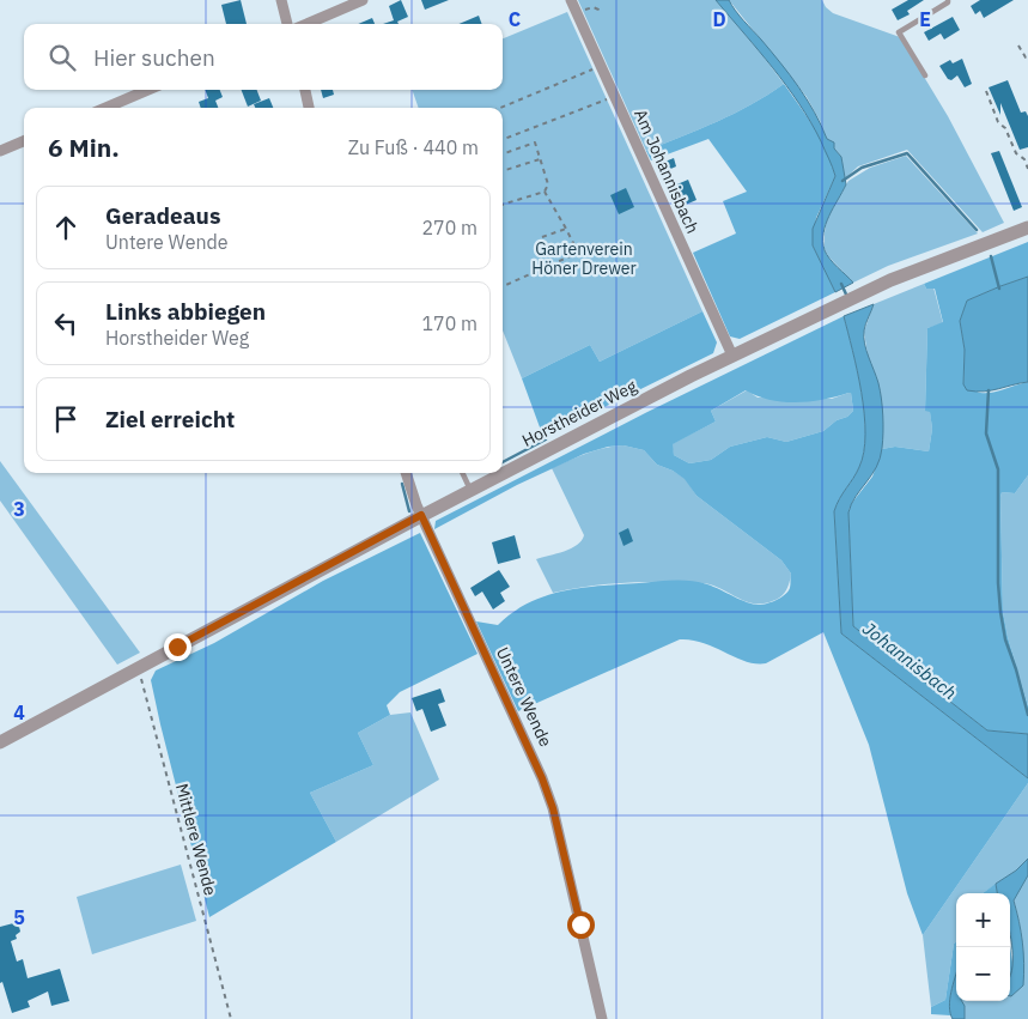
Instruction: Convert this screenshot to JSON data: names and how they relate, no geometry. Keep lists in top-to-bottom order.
{
  "streets": {
    "street": ["Am Johannisbach", "Horstheider Weg", "Untere Wende"],
    "path": ["Mittlere Wende"]
  },
  "crossings": [
    ["Am Johannisbach", "Horstheider Weg"],
    ["Horstheider Weg", "Untere Wende"],
    ["Horstheider Weg", "Mittlere Wende"]
  ],
  "water": ["Johannisbach"],
  "parks": ["Gartenverein Höner Drewer"],
  "page": {
    "search": "Hier suchen",
    "heading": ["6 Min.", "Zu Fuß · 440 m"],
    "list": [
      ["Geradeaus", "Untere Wende", "270 m"],
      ["Links abbiegen", "Horstheider Weg", "170 m"],
      "Ziel erreicht"
    ],
    "map_buttons": ["+", "−"]
  },
  "grid": {
    "columns": ["C", "D", "E"],
    "rows": ["3", "4", "5"]
  }
}
